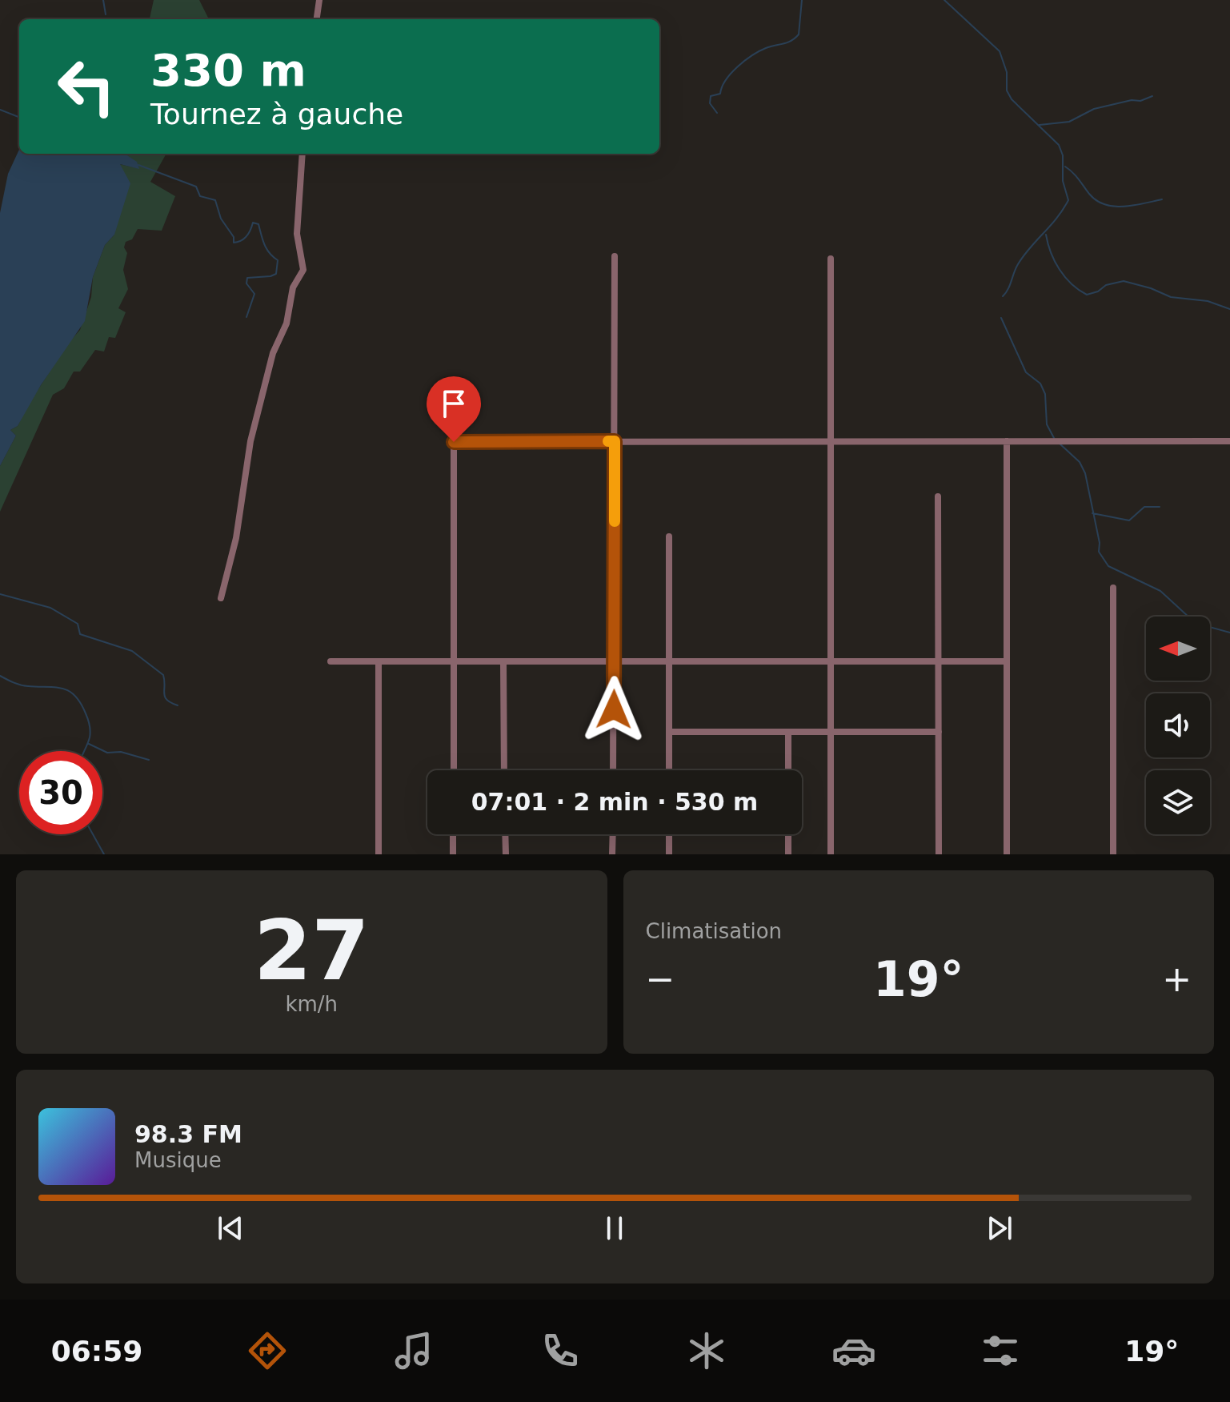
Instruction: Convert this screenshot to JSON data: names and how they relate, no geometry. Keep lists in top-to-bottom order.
{
  "north": "left",
  "page": {
    "turn": ["330 m", "Tournez à gauche"],
    "limit": "30",
    "trip": "07:01 · 2 min · 530 m",
    "tile": [
      ["27", "km/h"],
      "Climatisation"
    ],
    "heat": ["−", "19°", "+"],
    "song": ["98.3 FM", "Musique"],
    "tabs": ["06:59", "19°"]
  }
}
